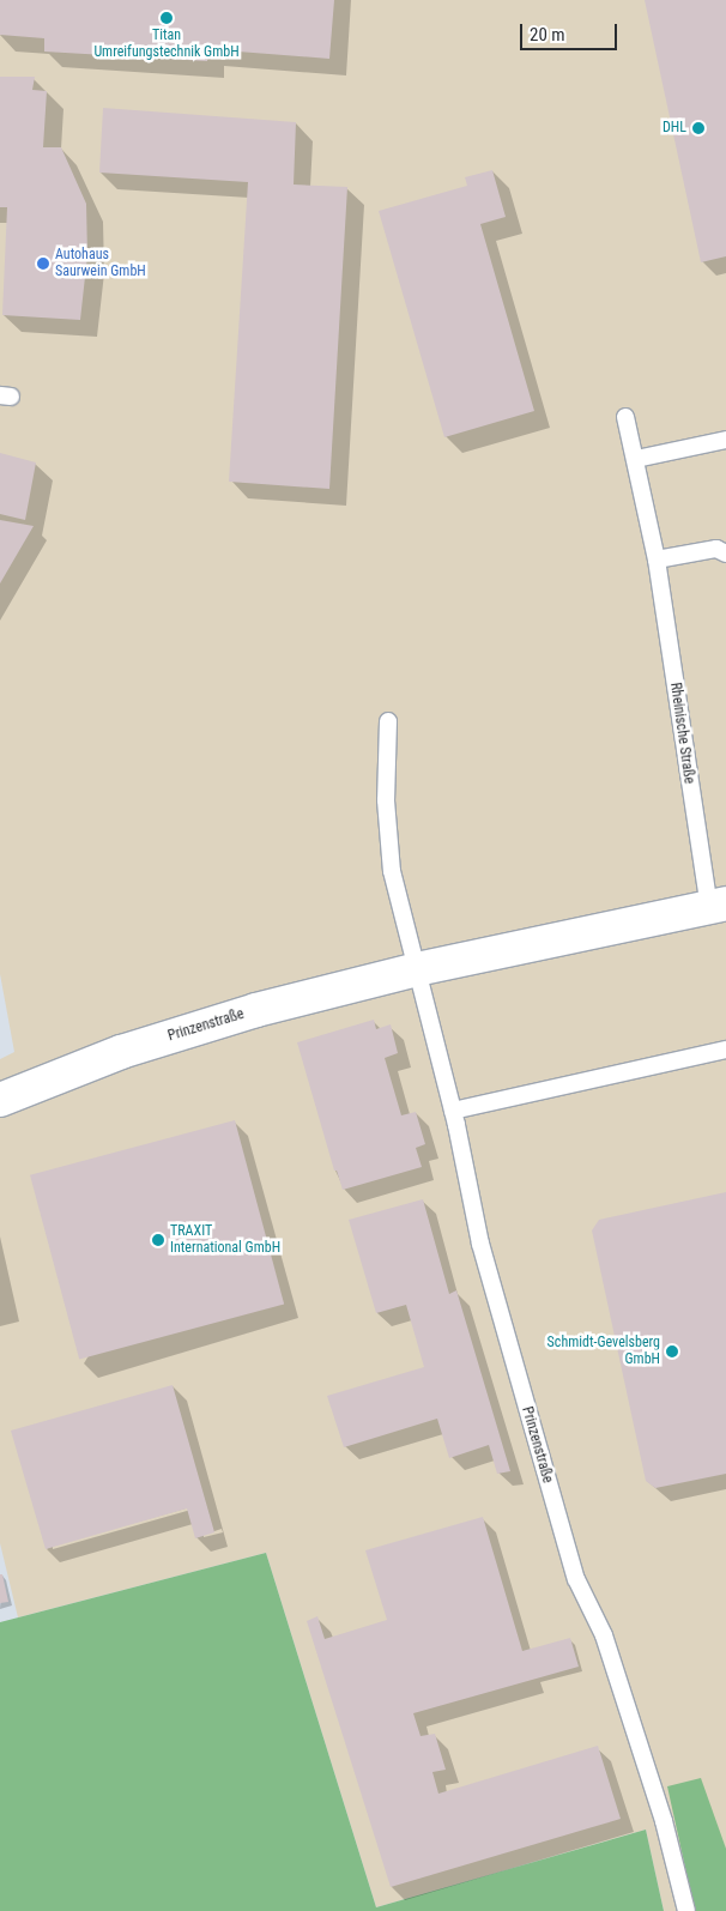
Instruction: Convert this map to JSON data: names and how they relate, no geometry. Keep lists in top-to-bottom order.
{
  "streets": {
    "street": ["Prinzenstraße"],
    "lane": ["Rheinische Straße"]
  },
  "crossings": [
    ["Rheinische Straße", "Prinzenstraße"]
  ],
  "places": [
    "Titan Umreifungstechnik GmbH",
    "DHL",
    "Autohaus Saurwein GmbH",
    "TRAXIT International GmbH",
    "Schmidt-Gevelsberg GmbH"
  ],
  "scale_bar": "20 m"
}
